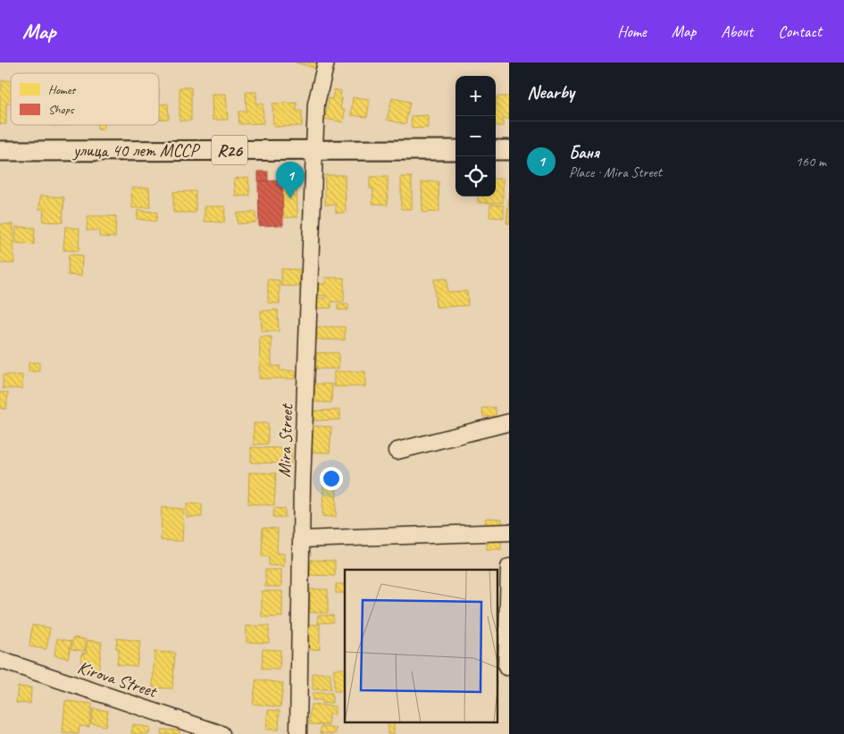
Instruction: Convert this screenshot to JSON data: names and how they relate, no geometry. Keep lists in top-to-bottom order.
{
  "streets": {
    "main road": ["улица 40 лет МССР", "R26"],
    "street": ["Mira Street", "Kirova Street"]
  },
  "crossings": [
    ["улица 40 лет МССР", "Mira Street"]
  ],
  "legend": ["Homes", "Shops"],
  "page": {
    "header": "Map",
    "nav": [
      "Home",
      "Map",
      "About",
      "Contact"
    ],
    "heading": "Nearby",
    "map_buttons": ["+", "−"],
    "list": [
      {
        "mark": "1",
        "name": "Баня",
        "note": "Place · Mira Street",
        "value": "160 m"
      }
    ],
    "pins": "1"
  }
}
